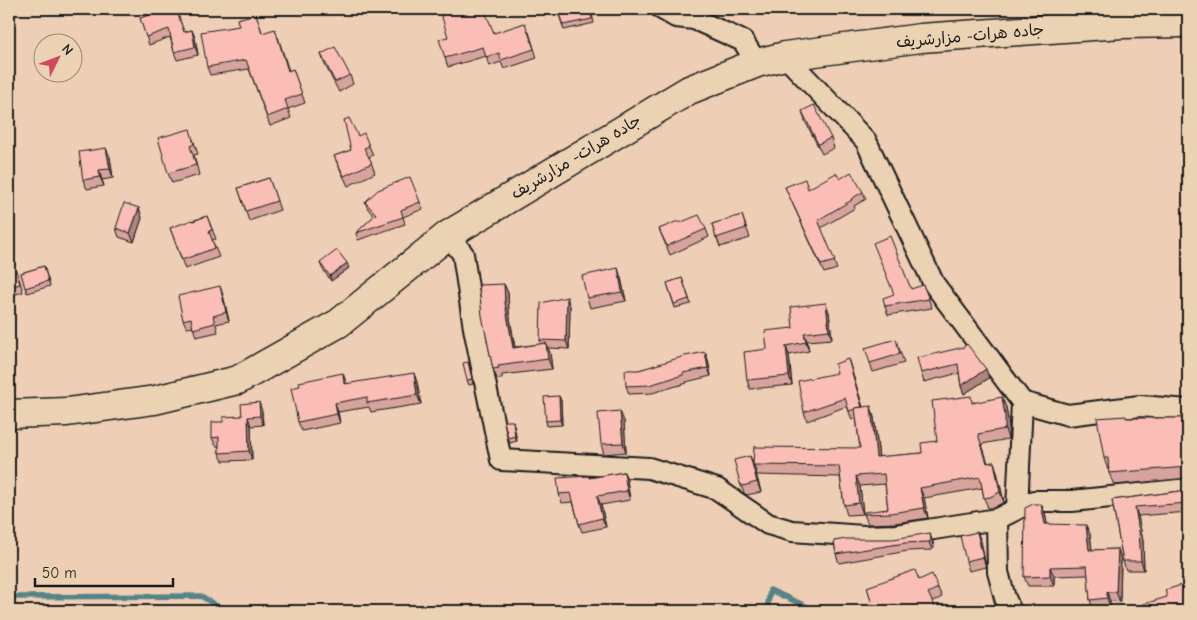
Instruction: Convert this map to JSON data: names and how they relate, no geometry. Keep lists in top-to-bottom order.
{
  "streets": {
    "highway": ["جاده هرات- مزارشریف"]
  },
  "scale_bar": "50 m",
  "north": "top right"
}
